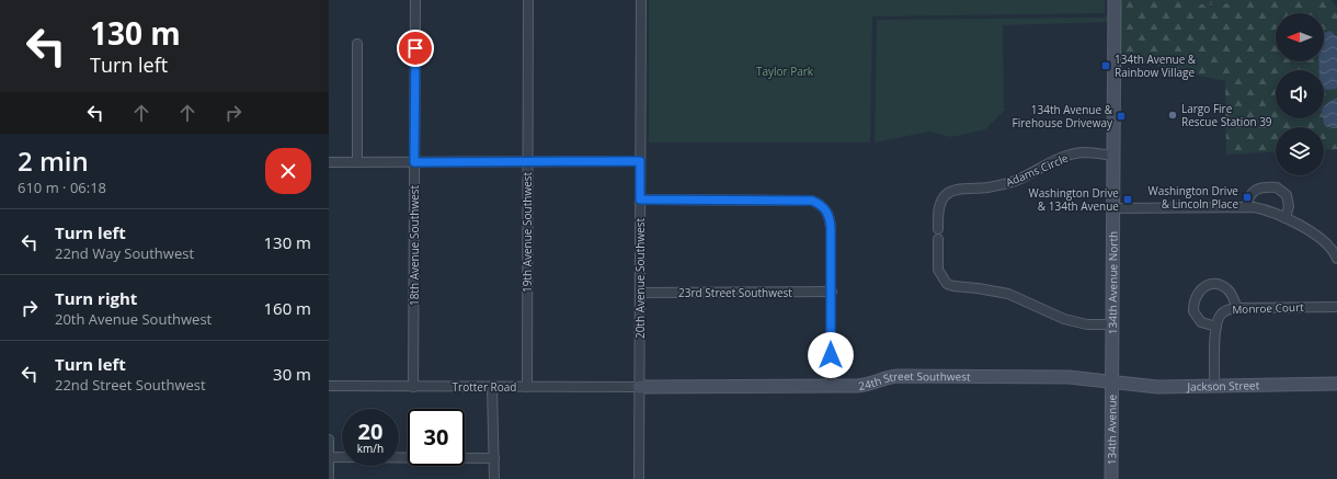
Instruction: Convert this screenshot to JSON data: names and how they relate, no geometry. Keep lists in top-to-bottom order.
{
  "streets": {
    "street": [
      "Adams Circle",
      "19th Avenue Southwest",
      "18th Avenue Southwest",
      "20th Avenue Southwest",
      "134th Avenue North",
      "23rd Street Southwest",
      "Monroe Court",
      "24th Street Southwest",
      "Jackson Street",
      "Trotter Road",
      "134th Avenue"
    ]
  },
  "crossings": [
    ["Adams Circle", "134th Avenue North"],
    ["19th Avenue Southwest", "Trotter Road"],
    ["18th Avenue Southwest", "Trotter Road"],
    ["20th Avenue Southwest", "23rd Street Southwest"],
    ["20th Avenue Southwest", "24th Street Southwest"],
    ["20th Avenue Southwest", "Trotter Road"],
    ["134th Avenue North", "24th Street Southwest"],
    ["134th Avenue North", "Jackson Street"],
    ["134th Avenue North", "134th Avenue"],
    ["24th Street Southwest", "Jackson Street"],
    ["24th Street Southwest", "Trotter Road"],
    ["24th Street Southwest", "134th Avenue"],
    ["Jackson Street", "134th Avenue"]
  ],
  "parks": ["Taylor Park"],
  "places": {
    "transit": [
      "134th Avenue & Rainbow Village",
      "134th Avenue & Firehouse Driveway",
      "Washington Drive & Lincoln Place",
      "Washington Drive & 134th Avenue"
    ],
    "other": ["Largo Fire Rescue Station 39"]
  },
  "north": "left",
  "page": {
    "turn": ["130 m", "Turn left"],
    "heading": ["2 min", "610 m · 06:18"],
    "list": [
      {
        "name": "Turn left",
        "note": "22nd Way Southwest",
        "value": "130 m"
      },
      {
        "name": "Turn right",
        "note": "20th Avenue Southwest",
        "value": "160 m"
      },
      {
        "name": "Turn left",
        "note": "22nd Street Southwest",
        "value": "30 m"
      }
    ],
    "speed": "20 km/h",
    "limit": "30"
  }
}
